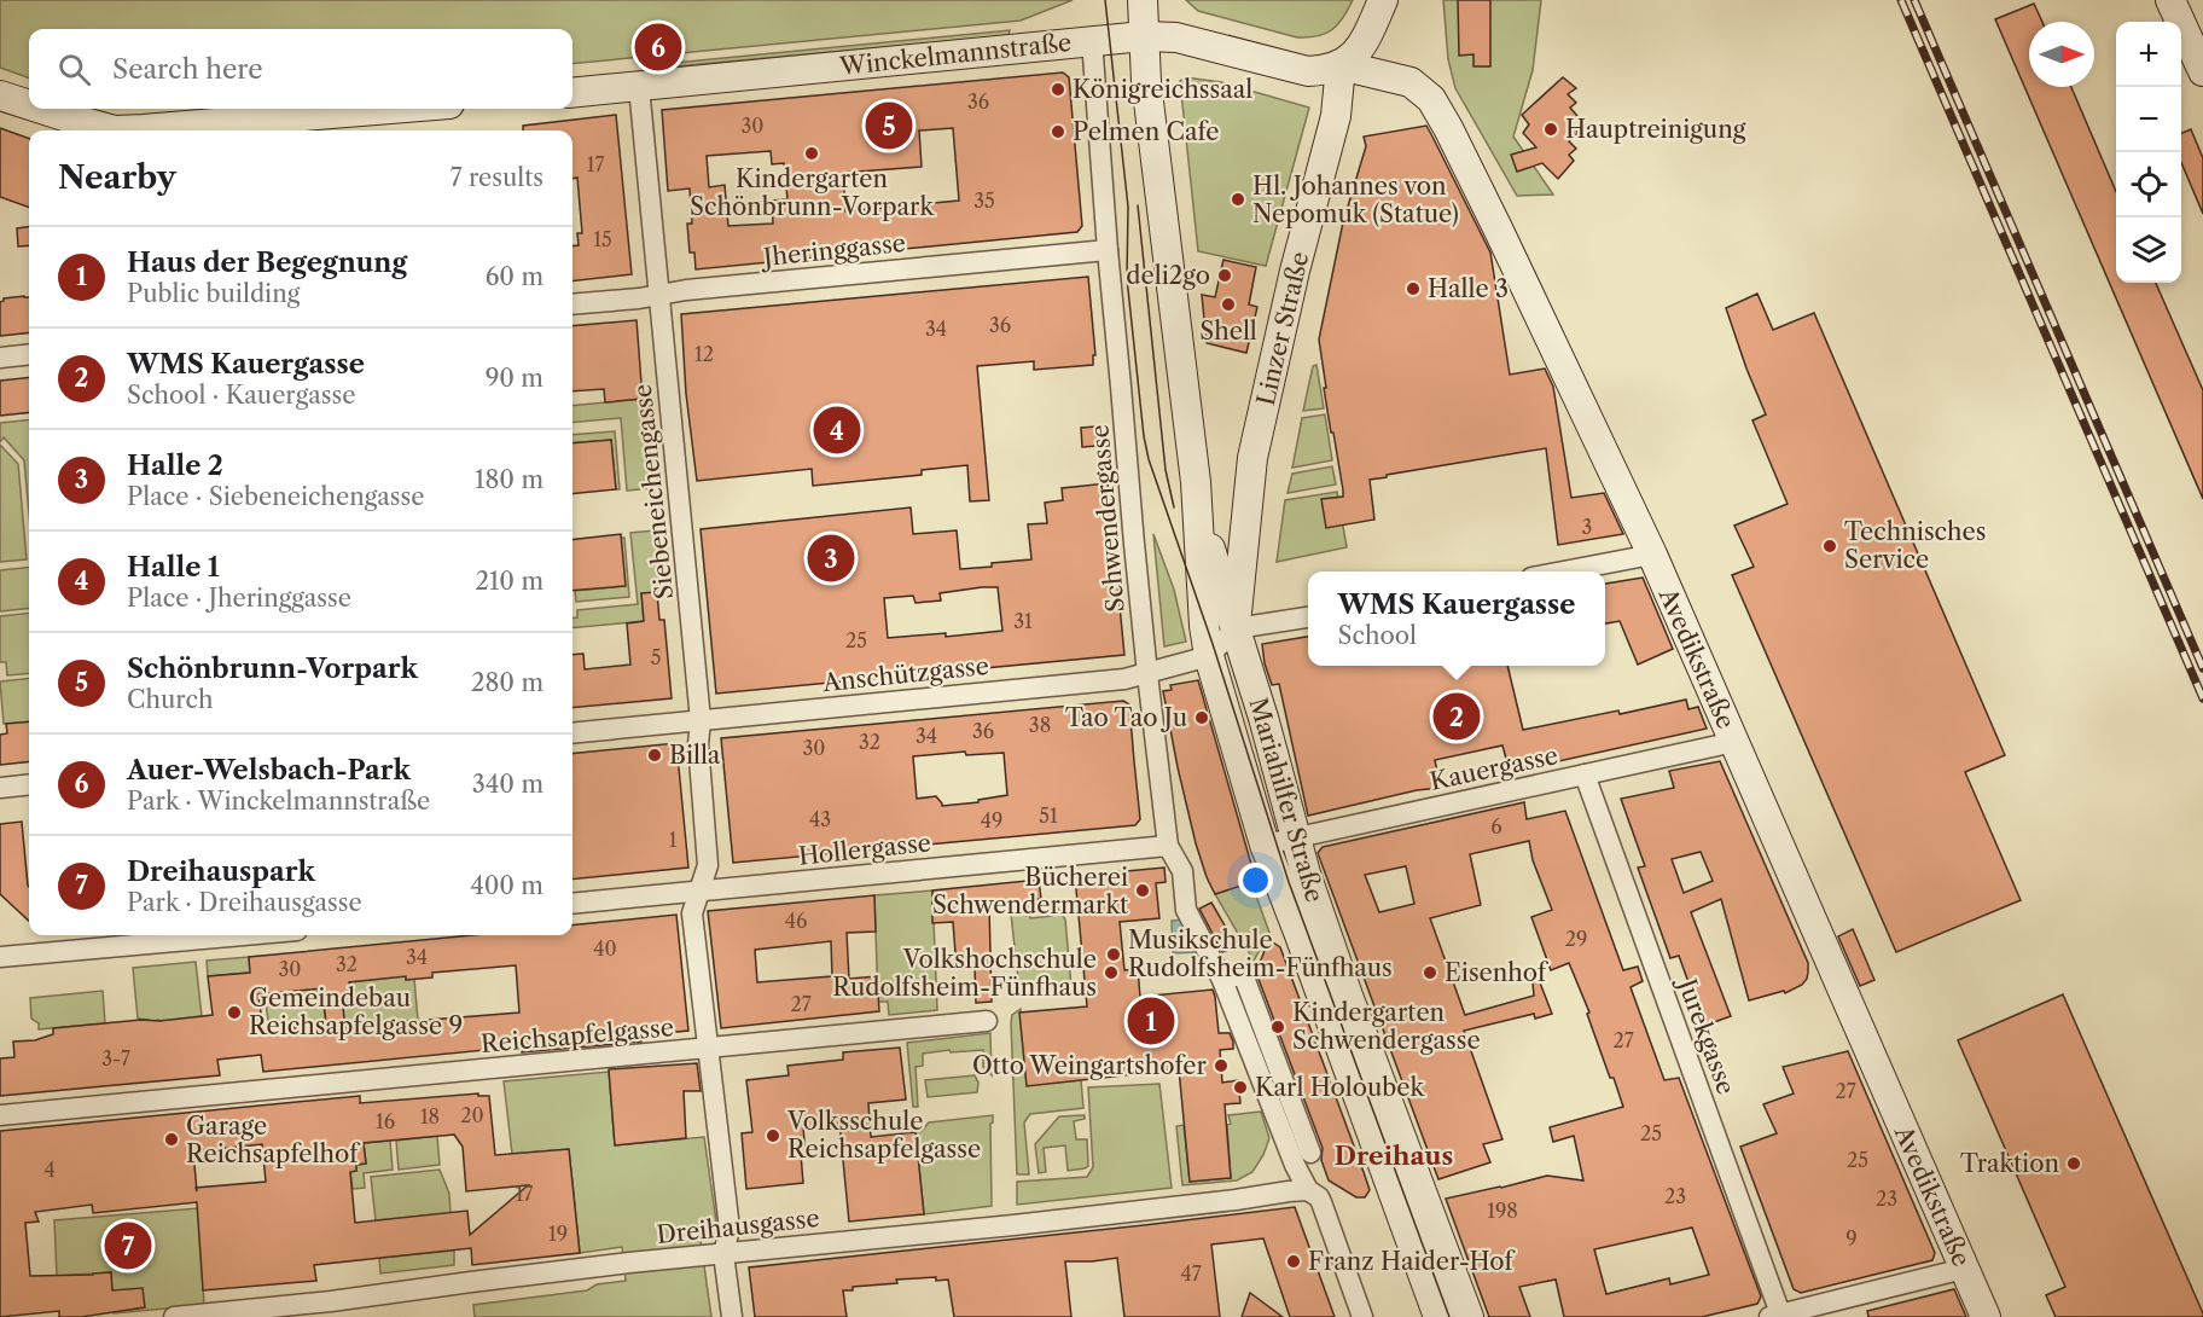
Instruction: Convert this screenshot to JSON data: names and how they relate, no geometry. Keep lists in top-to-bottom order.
{
  "streets": {
    "street": [
      "Winckelmannstraße",
      "Jheringgasse",
      "Linzer Straße",
      "Siebeneichengasse",
      "Schwendergasse",
      "Avedikstraße",
      "Anschützgasse",
      "Kauergasse",
      "Mariahilfer Straße",
      "Hollergasse",
      "Reichsapfelgasse",
      "Jurekgasse",
      "Dreihausgasse"
    ]
  },
  "crossings": [
    ["Winckelmannstraße", "Linzer Straße"],
    ["Winckelmannstraße", "Siebeneichengasse"],
    ["Winckelmannstraße", "Schwendergasse"],
    ["Winckelmannstraße", "Avedikstraße"],
    ["Winckelmannstraße", "Mariahilfer Straße"],
    ["Jheringgasse", "Siebeneichengasse"],
    ["Jheringgasse", "Schwendergasse"],
    ["Linzer Straße", "Avedikstraße"],
    ["Linzer Straße", "Anschützgasse"],
    ["Linzer Straße", "Mariahilfer Straße"],
    ["Siebeneichengasse", "Anschützgasse"],
    ["Siebeneichengasse", "Hollergasse"],
    ["Siebeneichengasse", "Reichsapfelgasse"],
    ["Siebeneichengasse", "Dreihausgasse"],
    ["Schwendergasse", "Anschützgasse"],
    ["Schwendergasse", "Hollergasse"],
    ["Schwendergasse", "Dreihausgasse"],
    ["Avedikstraße", "Kauergasse"],
    ["Anschützgasse", "Mariahilfer Straße"],
    ["Kauergasse", "Mariahilfer Straße"],
    ["Kauergasse", "Jurekgasse"]
  ],
  "districts": ["Dreihaus"],
  "places": [
    "Königreichssaal",
    "Hauptreinigung",
    "Pelmen Cafe",
    "Kindergarten Schönbrunn-Vorpark",
    "Hl. Johannes von Nepomuk (Statue)",
    "deli2go",
    "Halle 3",
    "Shell",
    "Technisches Service",
    "Tao Tao Ju",
    "Billa",
    "Bücherei Schwendermarkt",
    "Musikschule Rudolfsheim-Fünfhaus",
    "Volkshochschule Rudolfsheim-Fünfhaus",
    "Eisenhof",
    "Gemeindebau Reichsapfelgasse 9",
    "Kindergarten Schwendergasse",
    "Otto Weingartshofer",
    "Karl Holoubek",
    "Volksschule Reichsapfelgasse",
    "Garage Reichsapfelhof",
    "Traktion",
    "Franz Haider-Hof"
  ],
  "house_numbers": [
    "36",
    "30",
    "17",
    "35",
    "15",
    "36",
    "34",
    "12",
    "3",
    "31",
    "25",
    "5",
    "38",
    "36",
    "34",
    "32",
    "30",
    "51",
    "43",
    "49",
    "6",
    "1",
    "46",
    "29",
    "40",
    "34",
    "32",
    "30",
    "27",
    "27",
    "3-7",
    "27",
    "20",
    "18",
    "16",
    "25",
    "25",
    "4",
    "17",
    "23",
    "23",
    "198",
    "19",
    "9",
    "47"
  ],
  "north": "right",
  "page": {
    "pins": [
      "6",
      "5",
      "4",
      "3",
      "2",
      "1",
      "7"
    ],
    "map_buttons": ["+", "−"],
    "search": "Search here",
    "heading": ["Nearby", "7 results"],
    "list": [
      {
        "mark": "1",
        "name": "Haus der Begegnung",
        "note": "Public building",
        "value": "60 m"
      },
      {
        "mark": "2",
        "name": "WMS Kauergasse",
        "note": "School · Kauergasse",
        "value": "90 m"
      },
      {
        "mark": "3",
        "name": "Halle 2",
        "note": "Place · Siebeneichengasse",
        "value": "180 m"
      },
      {
        "mark": "4",
        "name": "Halle 1",
        "note": "Place · Jheringgasse",
        "value": "210 m"
      },
      {
        "mark": "5",
        "name": "Schönbrunn-Vorpark",
        "note": "Church",
        "value": "280 m"
      },
      {
        "mark": "6",
        "name": "Auer-Welsbach-Park",
        "note": "Park · Winckelmannstraße",
        "value": "340 m"
      },
      {
        "mark": "7",
        "name": "Dreihauspark",
        "note": "Park · Dreihausgasse",
        "value": "400 m"
      }
    ],
    "popup": ["WMS Kauergasse", "School"]
  }
}
